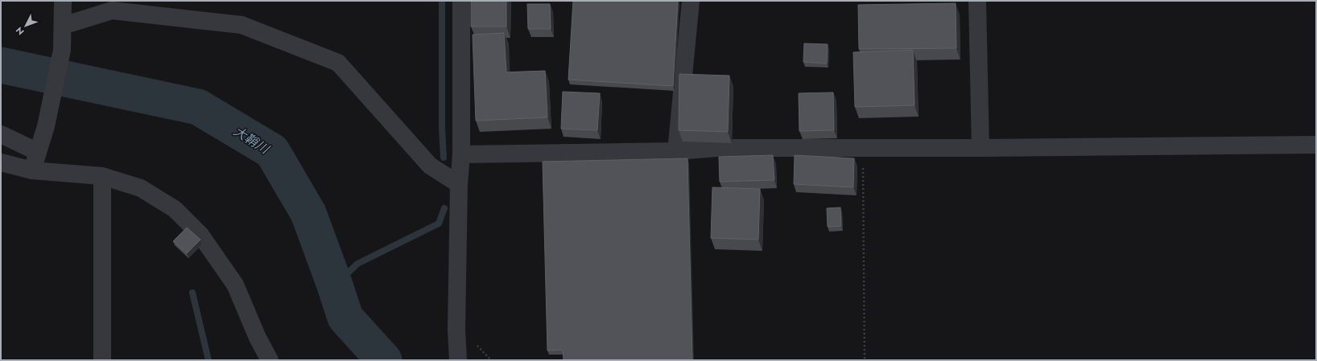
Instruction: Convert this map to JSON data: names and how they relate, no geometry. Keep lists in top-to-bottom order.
{
  "water": ["大鞘川"],
  "north": "bottom left"
}
